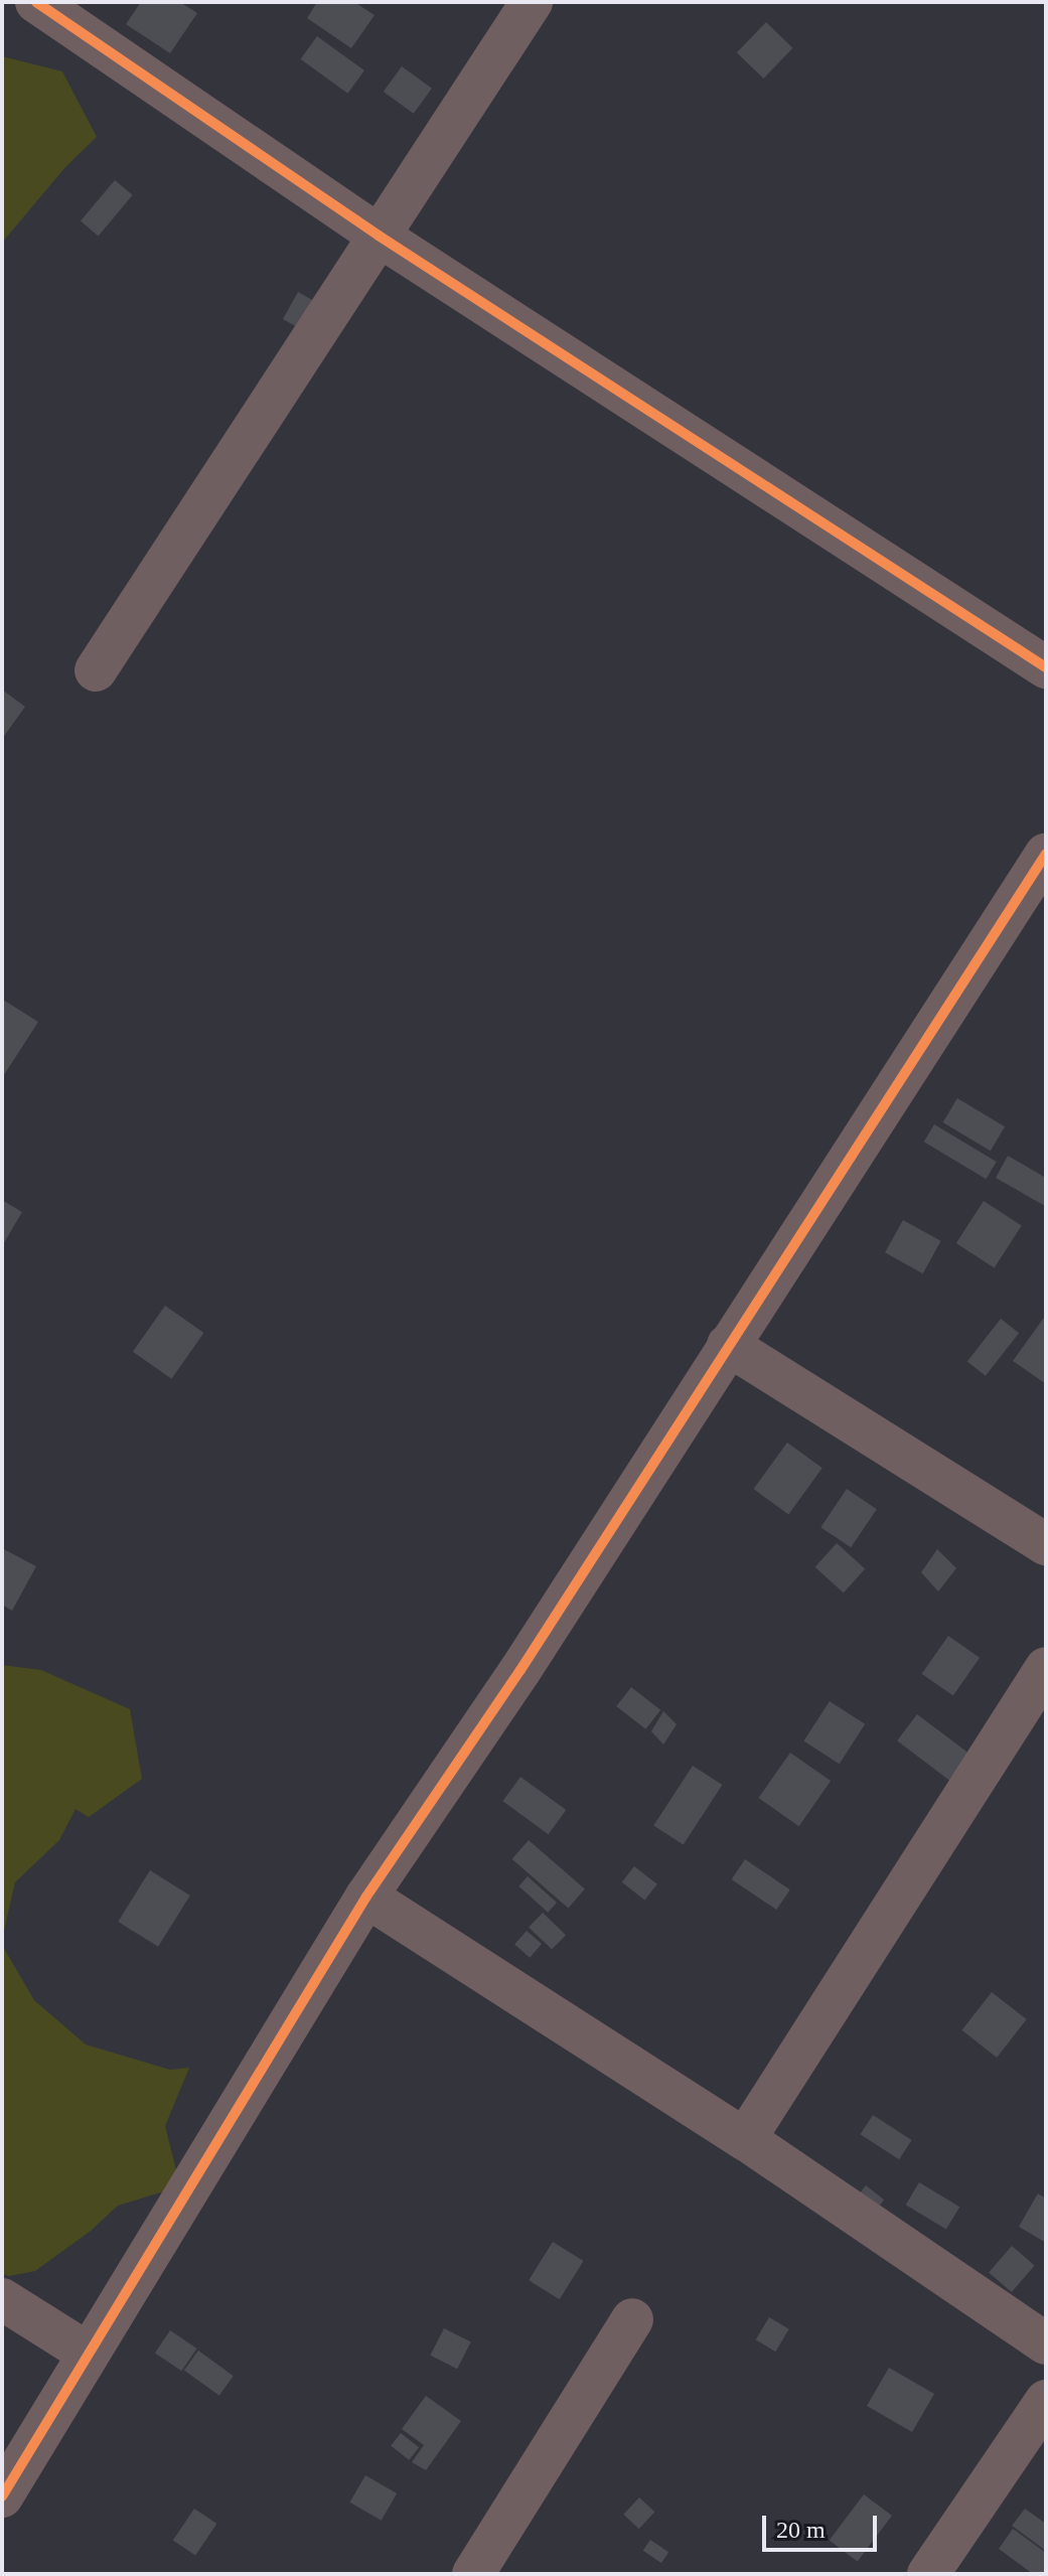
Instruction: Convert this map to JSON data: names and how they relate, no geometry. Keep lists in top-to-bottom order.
{
  "scale_bar": "20 m"
}
